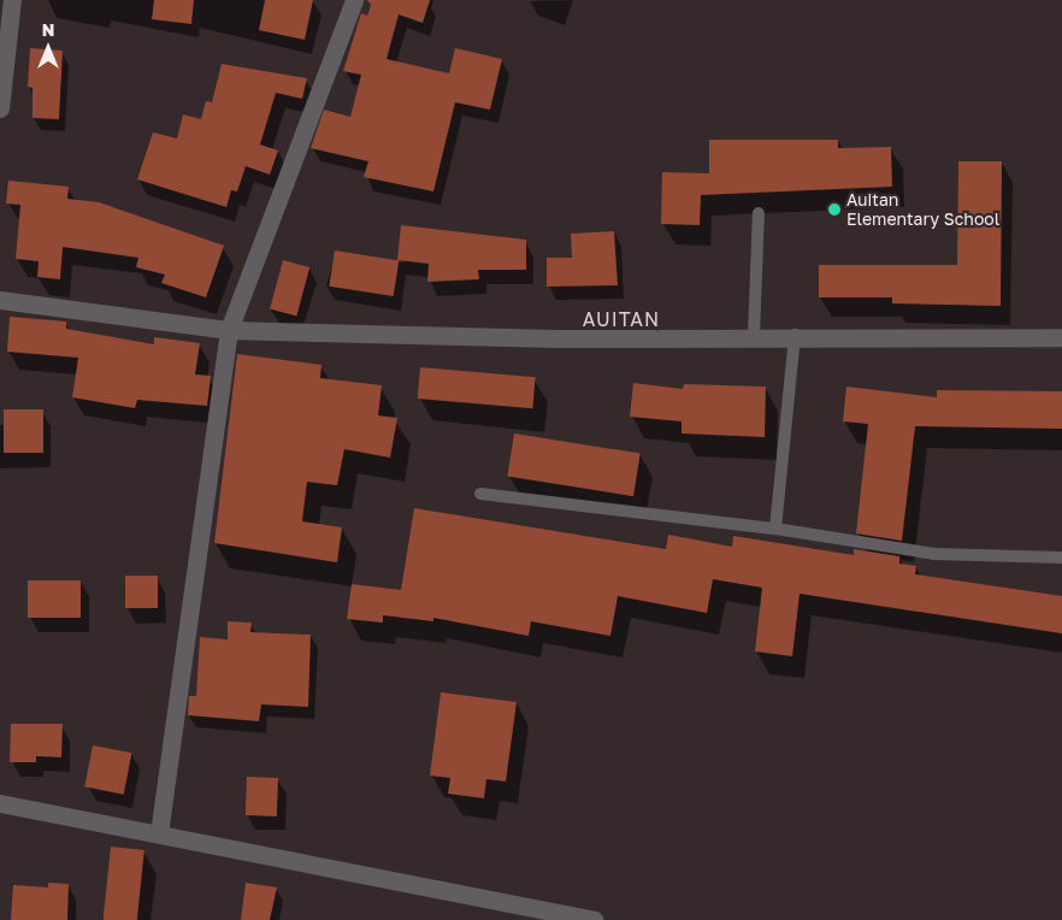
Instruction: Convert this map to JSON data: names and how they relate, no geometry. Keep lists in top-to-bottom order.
{
  "districts": ["AUITAN"],
  "places": ["Auitan Elementary School"],
  "north": "top"
}
